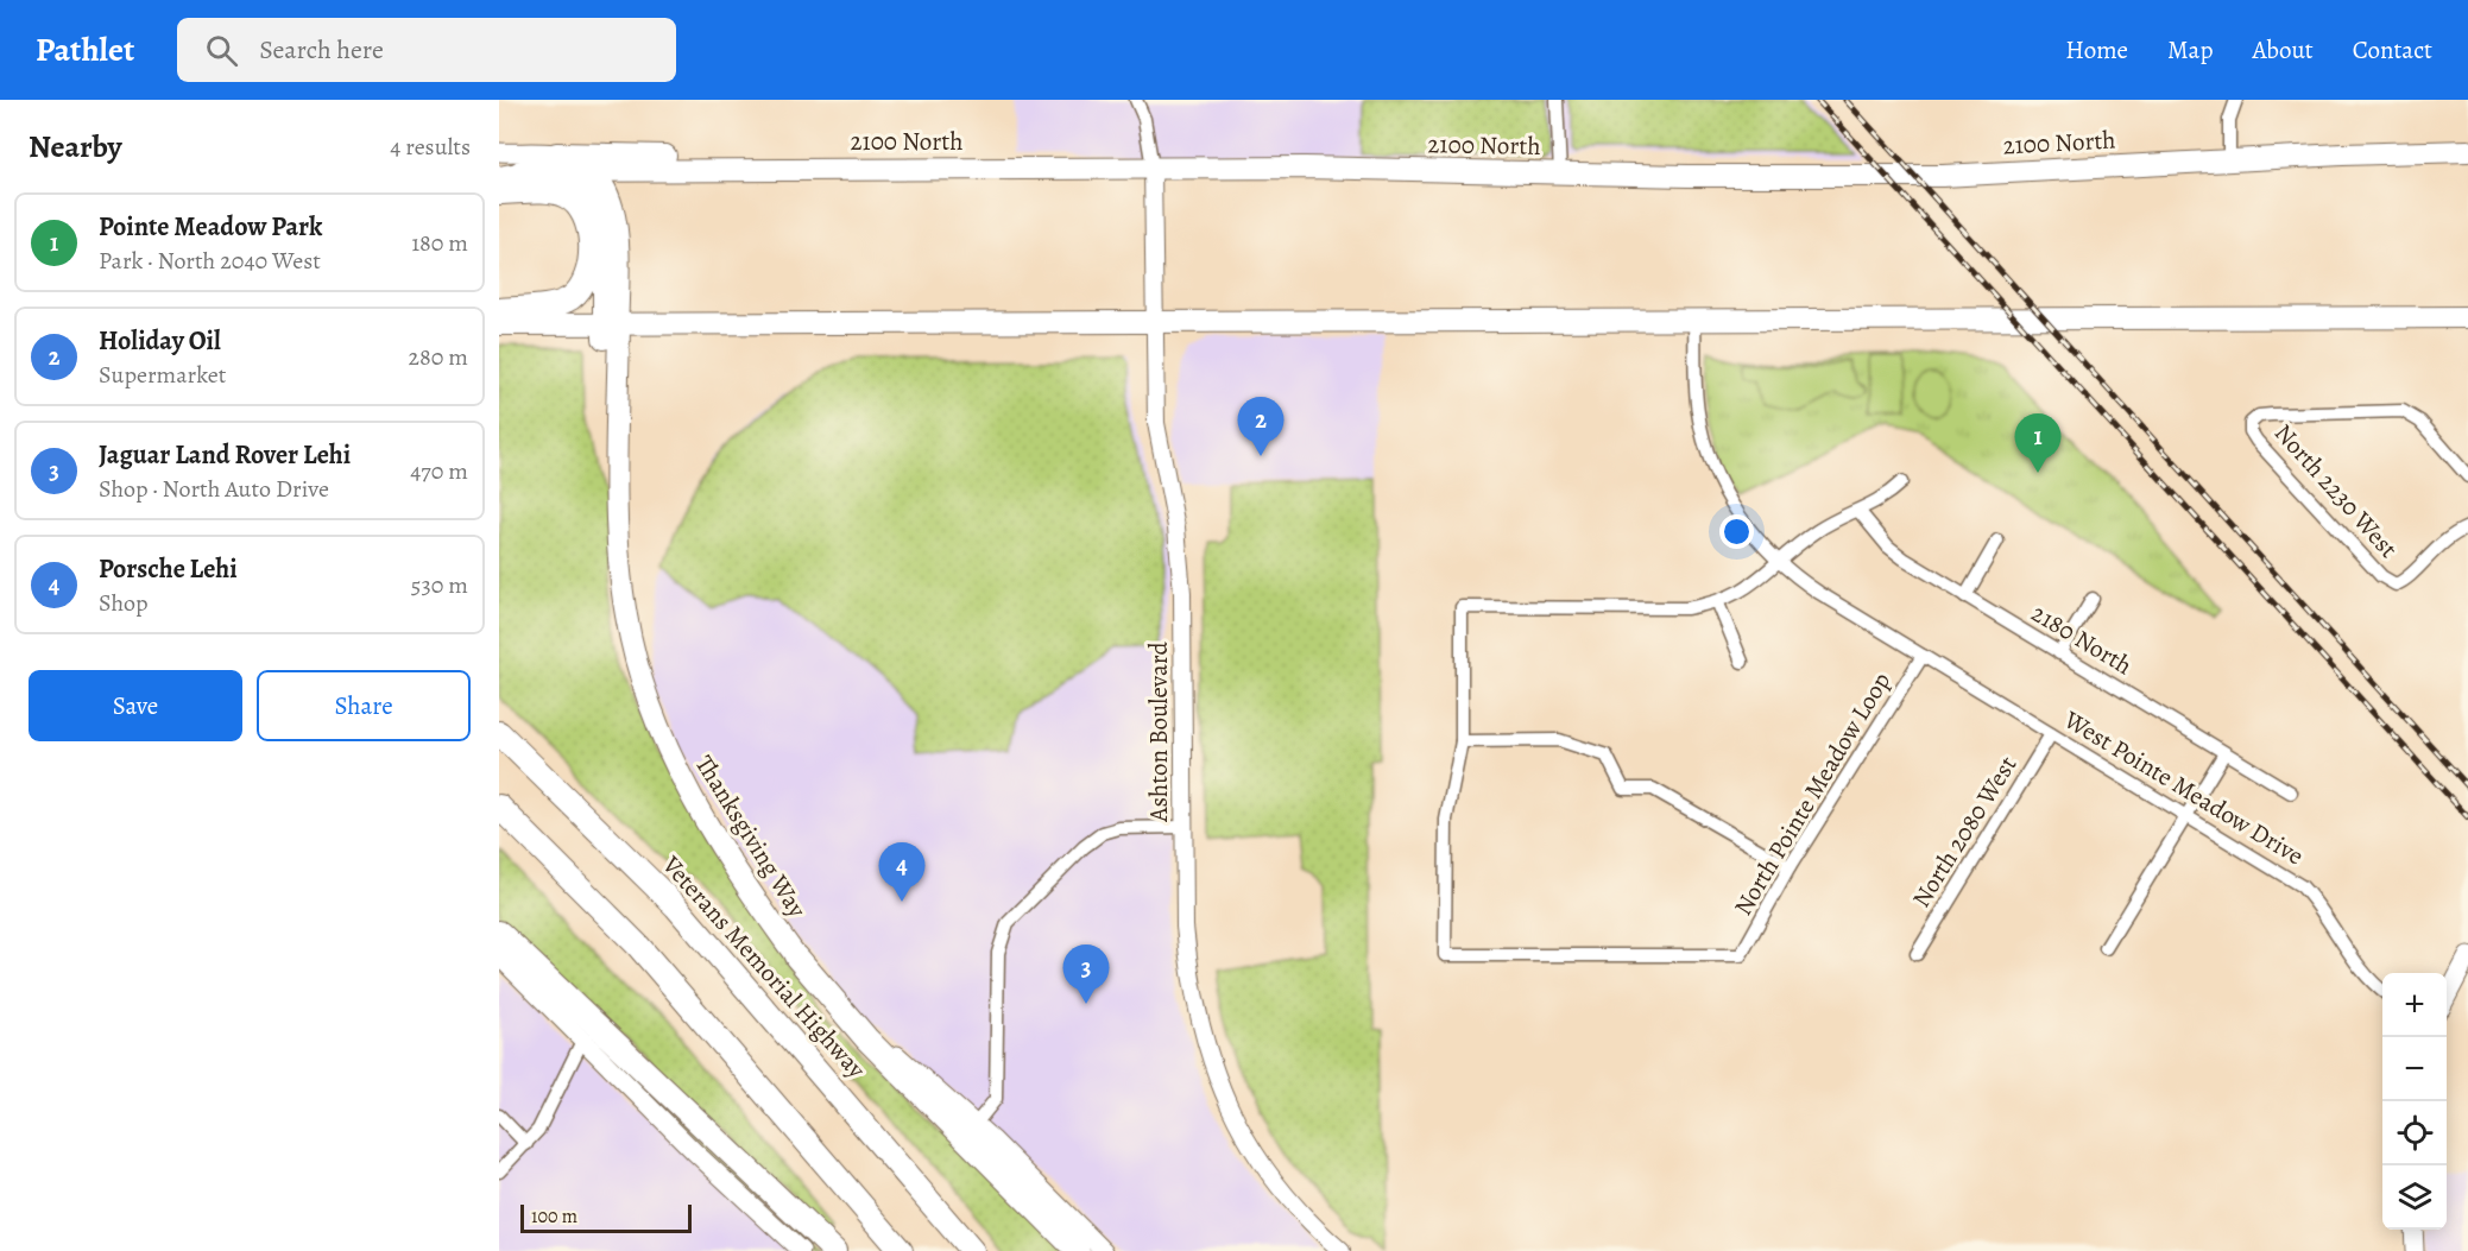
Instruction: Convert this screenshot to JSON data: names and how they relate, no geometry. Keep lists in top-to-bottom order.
{
  "streets": {
    "highway": ["2100 North", "Thanksgiving Way", "Veterans Memorial Highway"],
    "street": [
      "North 2230 West",
      "2180 North",
      "Ashton Boulevard",
      "West Pointe Meadow Drive",
      "North Pointe Meadow Loop",
      "North 2080 West"
    ]
  },
  "crossings": [
    ["2100 North", "Ashton Boulevard"],
    ["2100 North", "Thanksgiving Way"],
    ["West Pointe Meadow Drive", "North Pointe Meadow Loop"],
    ["West Pointe Meadow Drive", "North 2080 West"]
  ],
  "scale_bar": "100 m",
  "page": {
    "header": "Pathlet",
    "search": "Search here",
    "nav": [
      "Home",
      "Map",
      "About",
      "Contact"
    ],
    "heading": ["Nearby", "4 results"],
    "list": [
      {
        "mark": "1",
        "name": "Pointe Meadow Park",
        "note": "Park · North 2040 West",
        "value": "180 m"
      },
      {
        "mark": "2",
        "name": "Holiday Oil",
        "note": "Supermarket",
        "value": "280 m"
      },
      {
        "mark": "3",
        "name": "Jaguar Land Rover Lehi",
        "note": "Shop · North Auto Drive",
        "value": "470 m"
      },
      {
        "mark": "4",
        "name": "Porsche Lehi",
        "note": "Shop",
        "value": "530 m"
      }
    ],
    "pins": [
      "2",
      "1",
      "4",
      "3"
    ],
    "buttons": ["Save", "Share"],
    "map_buttons": ["+", "−"],
    "scale": "100 m"
  }
}
